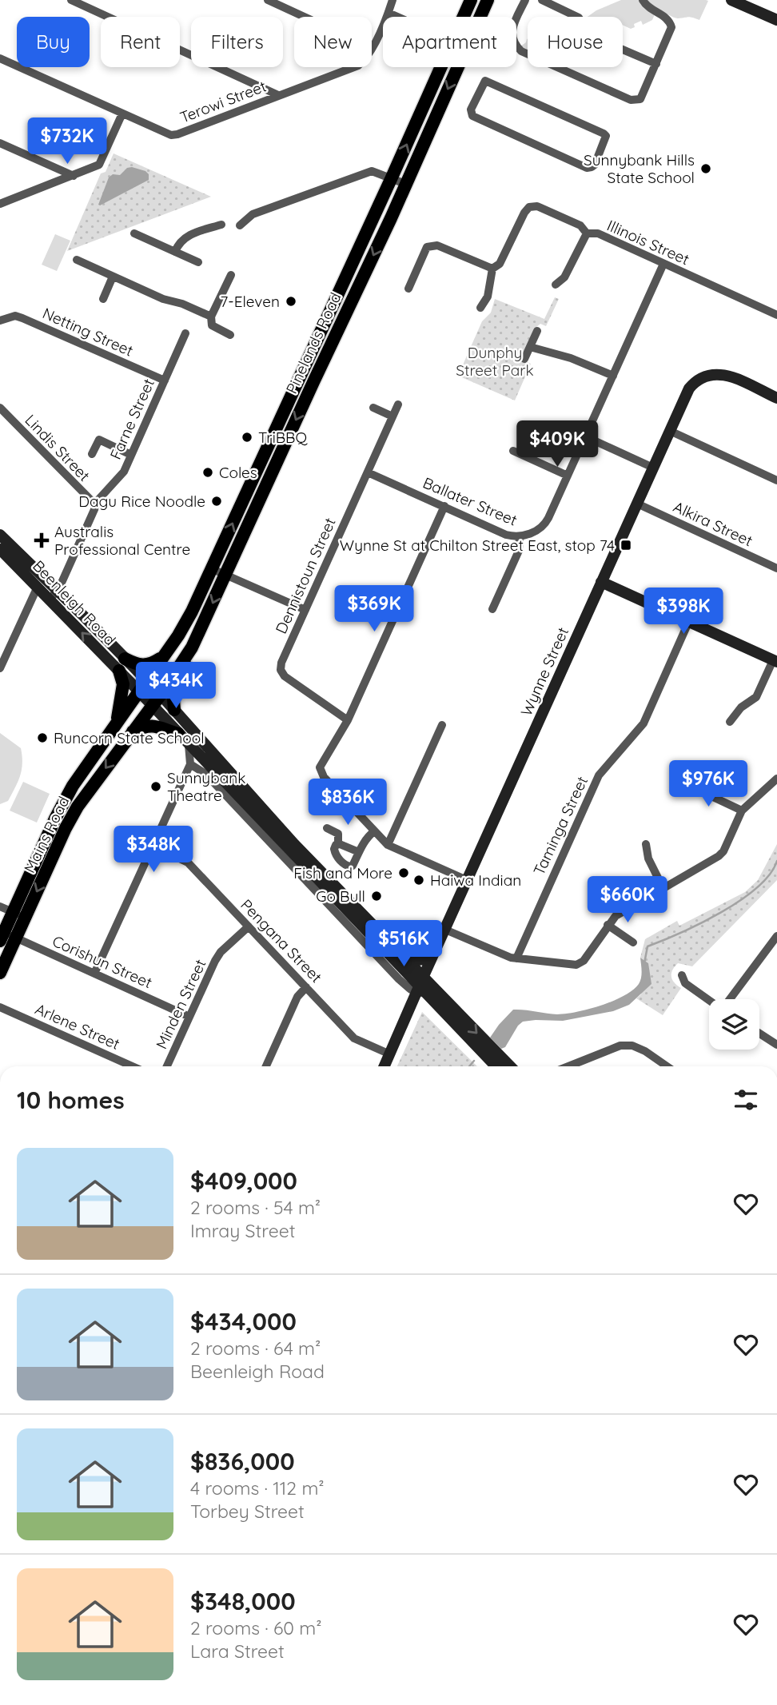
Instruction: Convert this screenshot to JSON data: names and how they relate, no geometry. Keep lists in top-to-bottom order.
{
  "streets": {
    "main road": [
      "Pinelands Road",
      "Beenleigh Road",
      "Wynne Street",
      "Mains Road"
    ],
    "street": [
      "Terowi Street",
      "Illinois Street",
      "Netting Street",
      "Farne Street",
      "Lindis Street",
      "Ballater Street",
      "Alkira Street",
      "Dennistoun Street",
      "Taminga Street",
      "Pengana Street",
      "Corishun Street",
      "Minden Street",
      "Arlene Street"
    ]
  },
  "crossings": [
    ["Illinois Street", "Ballater Street"],
    ["Netting Street", "Farne Street"],
    ["Pinelands Road", "Beenleigh Road"],
    ["Pinelands Road", "Mains Road"],
    ["Farne Street", "Lindis Street"],
    ["Farne Street", "Beenleigh Road"],
    ["Ballater Street", "Dennistoun Street"],
    ["Alkira Street", "Wynne Street"],
    ["Beenleigh Road", "Wynne Street"],
    ["Beenleigh Road", "Mains Road"],
    ["Wynne Street", "Pengana Street"],
    ["Mains Road", "Corishun Street"],
    ["Pengana Street", "Minden Street"],
    ["Corishun Street", "Minden Street"]
  ],
  "parks": ["Dunphy Street Park"],
  "places": {
    "other": [
      "Sunnybank Hills State School",
      "7-Eleven",
      "TriBBQ",
      "Coles",
      "Dagu Rice Noodle",
      "Runcorn State School",
      "Sunnybank Theatre",
      "Fish and More",
      "Haiwa Indian",
      "Go Bull"
    ],
    "health": ["Australis Professional Centre"],
    "transit": ["Wynne St at Chilton Street East, stop 74"]
  },
  "page": {
    "chip": [
      "Buy",
      "Rent",
      "Filters",
      "New",
      "Apartment",
      "House"
    ],
    "price": [
      "$732K",
      "$409K",
      "$369K",
      "$398K",
      "$434K",
      "$976K",
      "$836K",
      "$348K",
      "$660K",
      "$516K"
    ],
    "heading": "10 homes",
    "list": [
      {
        "name": "$409,000",
        "note": "2 rooms · 54 m² · Imray Street"
      },
      {
        "name": "$434,000",
        "note": "2 rooms · 64 m² · Beenleigh Road"
      },
      {
        "name": "$836,000",
        "note": "4 rooms · 112 m² · Torbey Street"
      },
      {
        "name": "$348,000",
        "note": "2 rooms · 60 m² · Lara Street"
      }
    ]
  }
}
